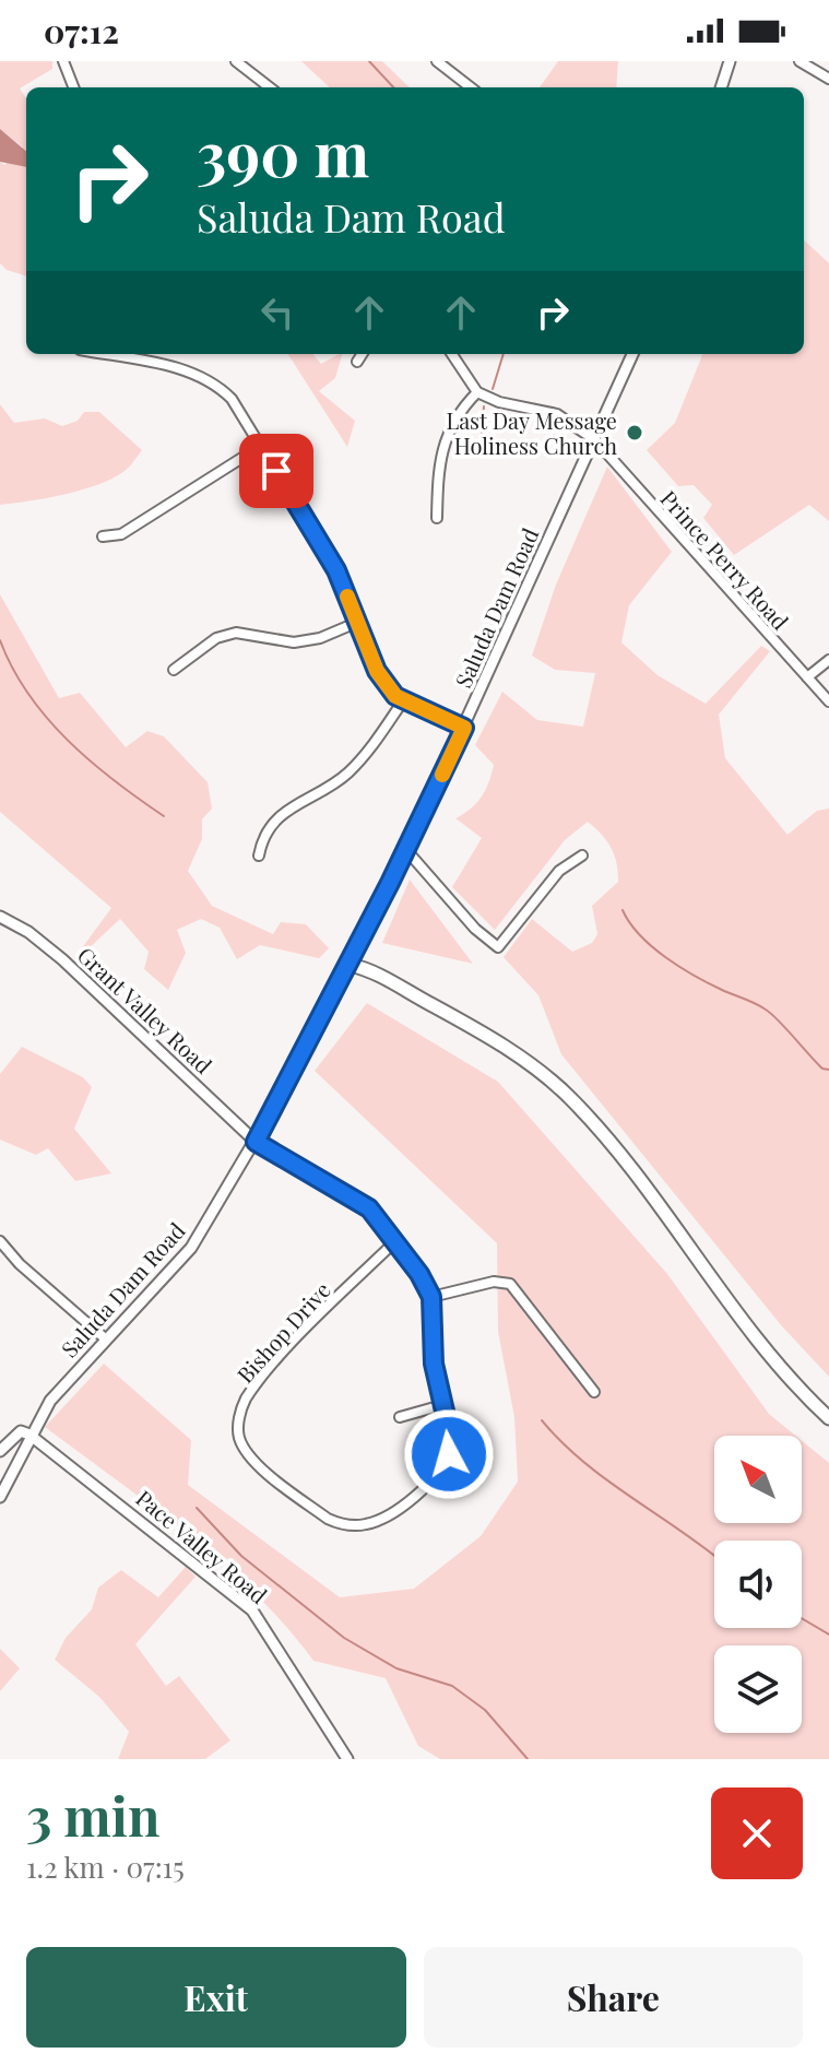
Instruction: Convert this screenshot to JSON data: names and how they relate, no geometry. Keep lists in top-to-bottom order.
{
  "streets": {
    "street": [
      "Prince Perry Road",
      "Saluda Dam Road",
      "Grant Valley Road",
      "Bishop Drive",
      "Pace Valley Road"
    ]
  },
  "crossings": [
    ["Prince Perry Road", "Saluda Dam Road"],
    ["Saluda Dam Road", "Grant Valley Road"],
    ["Saluda Dam Road", "Pace Valley Road"]
  ],
  "places": ["Last Day Message Holiness Church"],
  "north": "top left",
  "page": {
    "status": "07:12",
    "turn": ["390 m", "Saluda Dam Road"],
    "heading": ["3 min", "1.2 km · 07:15"],
    "buttons": ["Exit", "Share"]
  }
}
